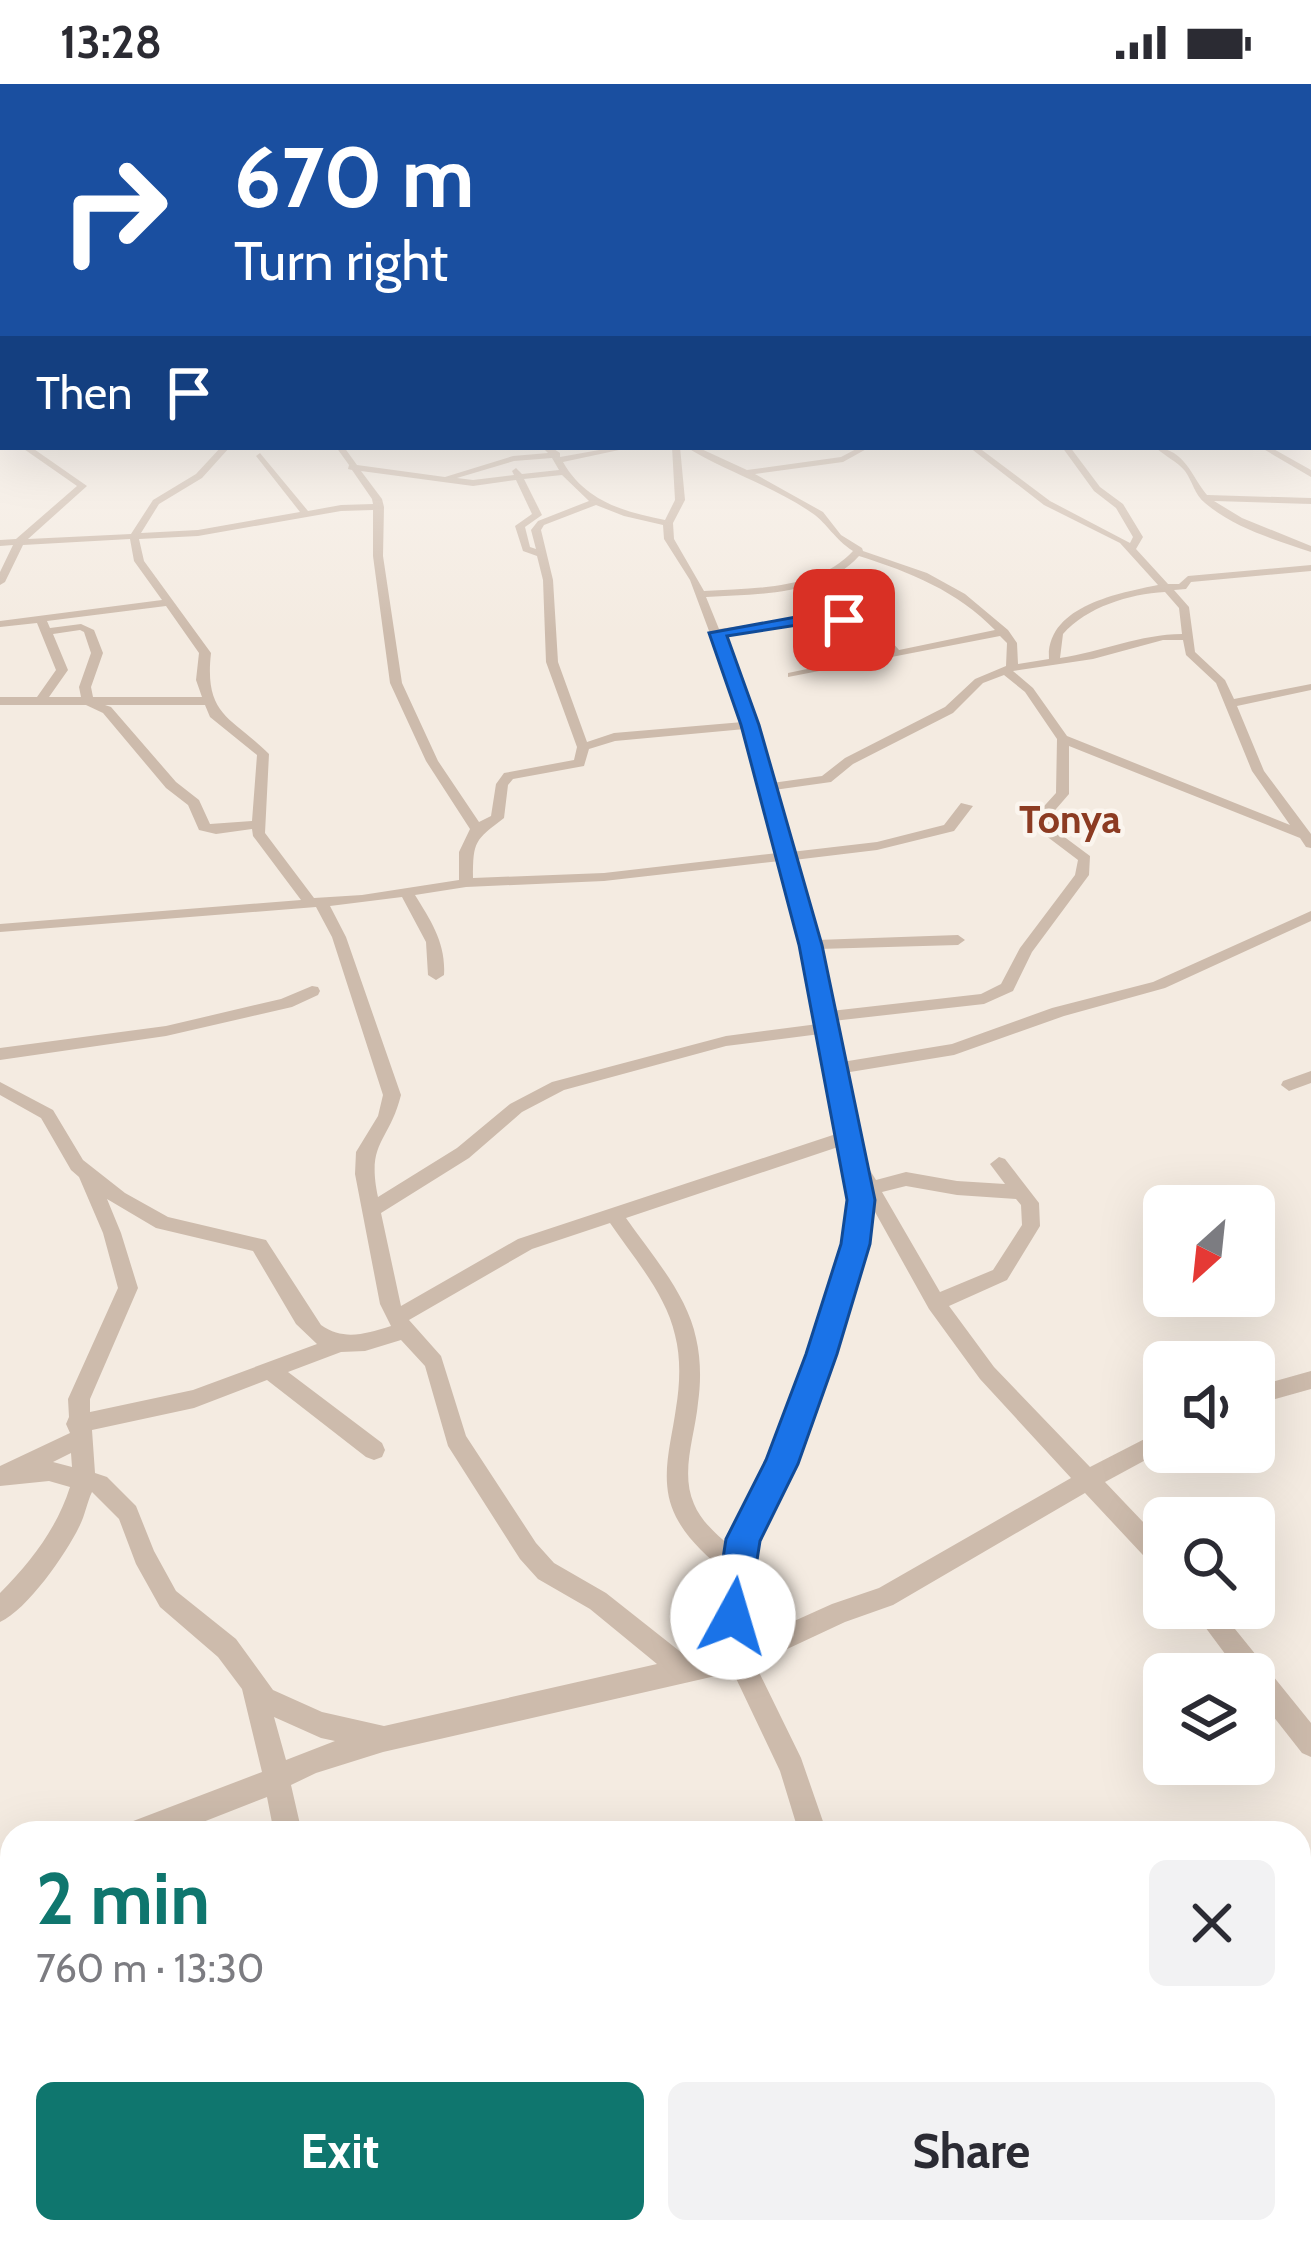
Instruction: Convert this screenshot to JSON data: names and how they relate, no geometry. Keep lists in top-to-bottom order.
{
  "districts": ["Tonya"],
  "north": "bottom left",
  "page": {
    "status": "13:28",
    "turn": ["670 m", "Turn right"],
    "then": "Then",
    "heading": ["2 min", "760 m · 13:30"],
    "buttons": ["Exit", "Share"]
  }
}
